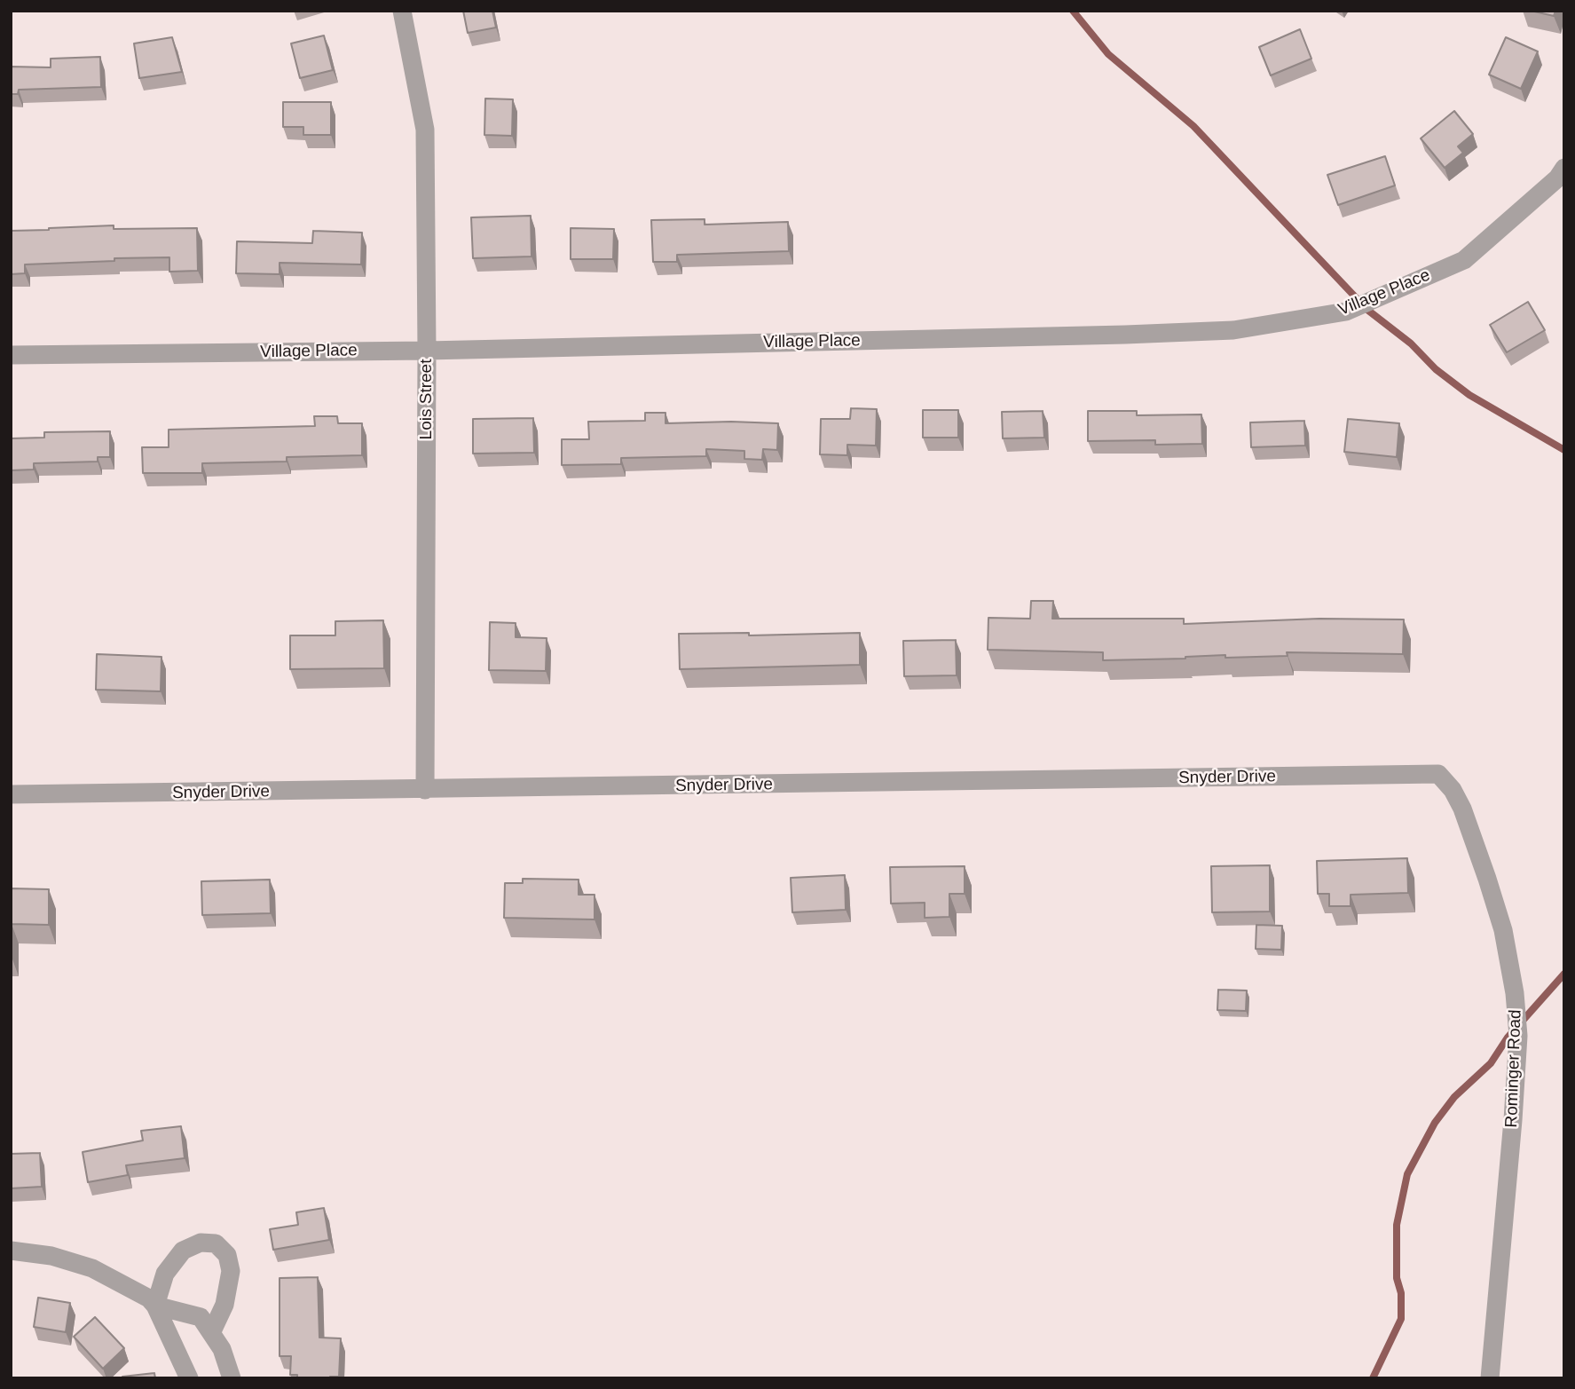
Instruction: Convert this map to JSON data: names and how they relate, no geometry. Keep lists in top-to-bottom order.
{
  "streets": {
    "street": [
      "Village Place",
      "Lois Street",
      "Snyder Drive",
      "Rominger Road"
    ]
  },
  "crossings": [
    ["Village Place", "Lois Street"],
    ["Lois Street", "Snyder Drive"],
    ["Snyder Drive", "Rominger Road"]
  ]
}
